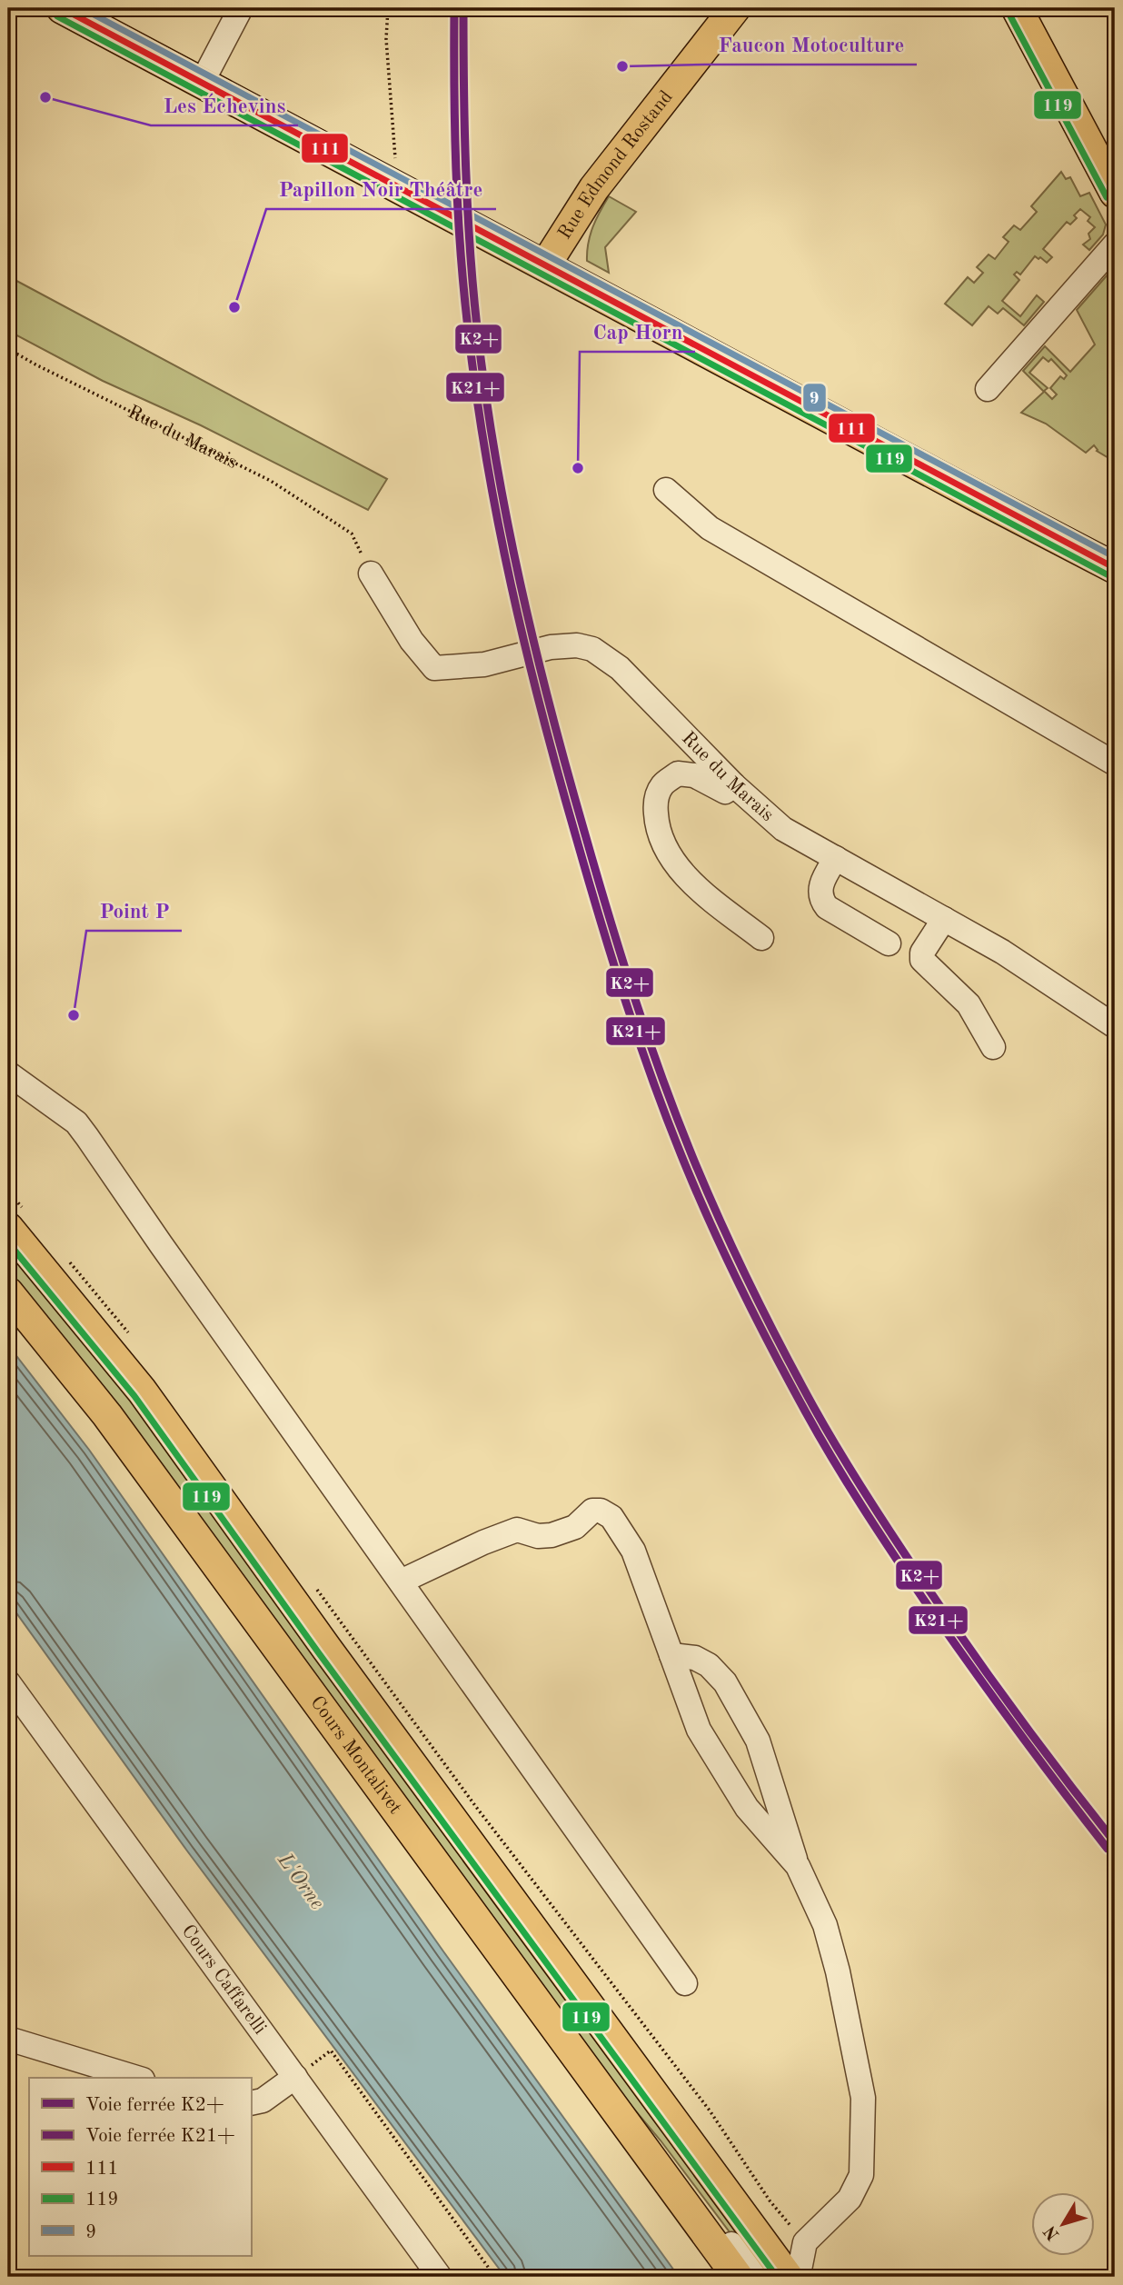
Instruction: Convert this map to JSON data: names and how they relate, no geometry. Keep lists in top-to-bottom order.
{
  "streets": {
    "main road": ["Rue Edmond Rostand", "Cours Montalivet"],
    "street": ["Rue du Marais", "Cours Caffarelli"]
  },
  "water": ["L'Orne"],
  "places": [
    "Faucon Motoculture",
    "Les Échevins",
    "Papillon Noir Théâtre",
    "Cap Horn",
    "Point P"
  ],
  "lines": [
    "rail line K2+",
    "rail line K21+",
    "transit line 111",
    "transit line 9",
    "transit line 119"
  ],
  "legend": [
    "Voie ferrée K2+",
    "Voie ferrée K21+",
    "111",
    "119",
    "9"
  ],
  "north": "bottom left"
}
